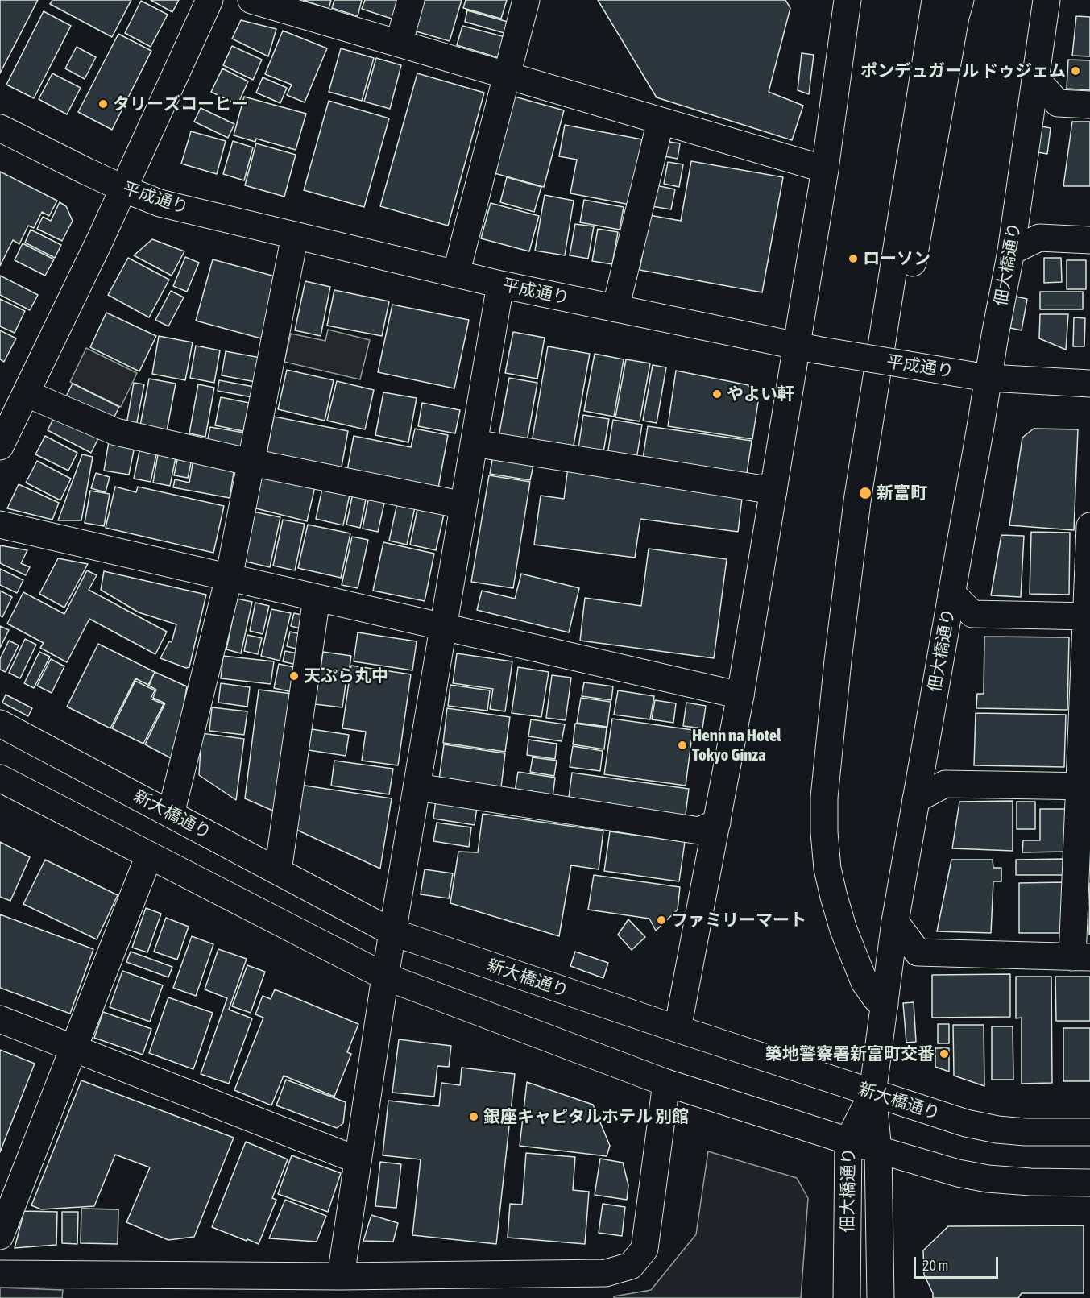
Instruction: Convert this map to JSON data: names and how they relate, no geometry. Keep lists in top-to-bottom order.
{
  "streets": {
    "main road": ["平成通り", "佃大橋通り", "新大橋通り"]
  },
  "crossings": [
    ["平成通り", "佃大橋通り"],
    ["佃大橋通り", "新大橋通り"]
  ],
  "places": [
    "ポンデュガール ドゥジェム",
    "タリーズコーヒー",
    "ローソン",
    "やよい軒",
    "新富町",
    "天ぷら丸中",
    "Henn na Hotel Tokyo Ginza",
    "ファミリーマート",
    "築地警察署新富町交番",
    "銀座キャピタルホテル 別館"
  ],
  "scale_bar": "20 m"
}
